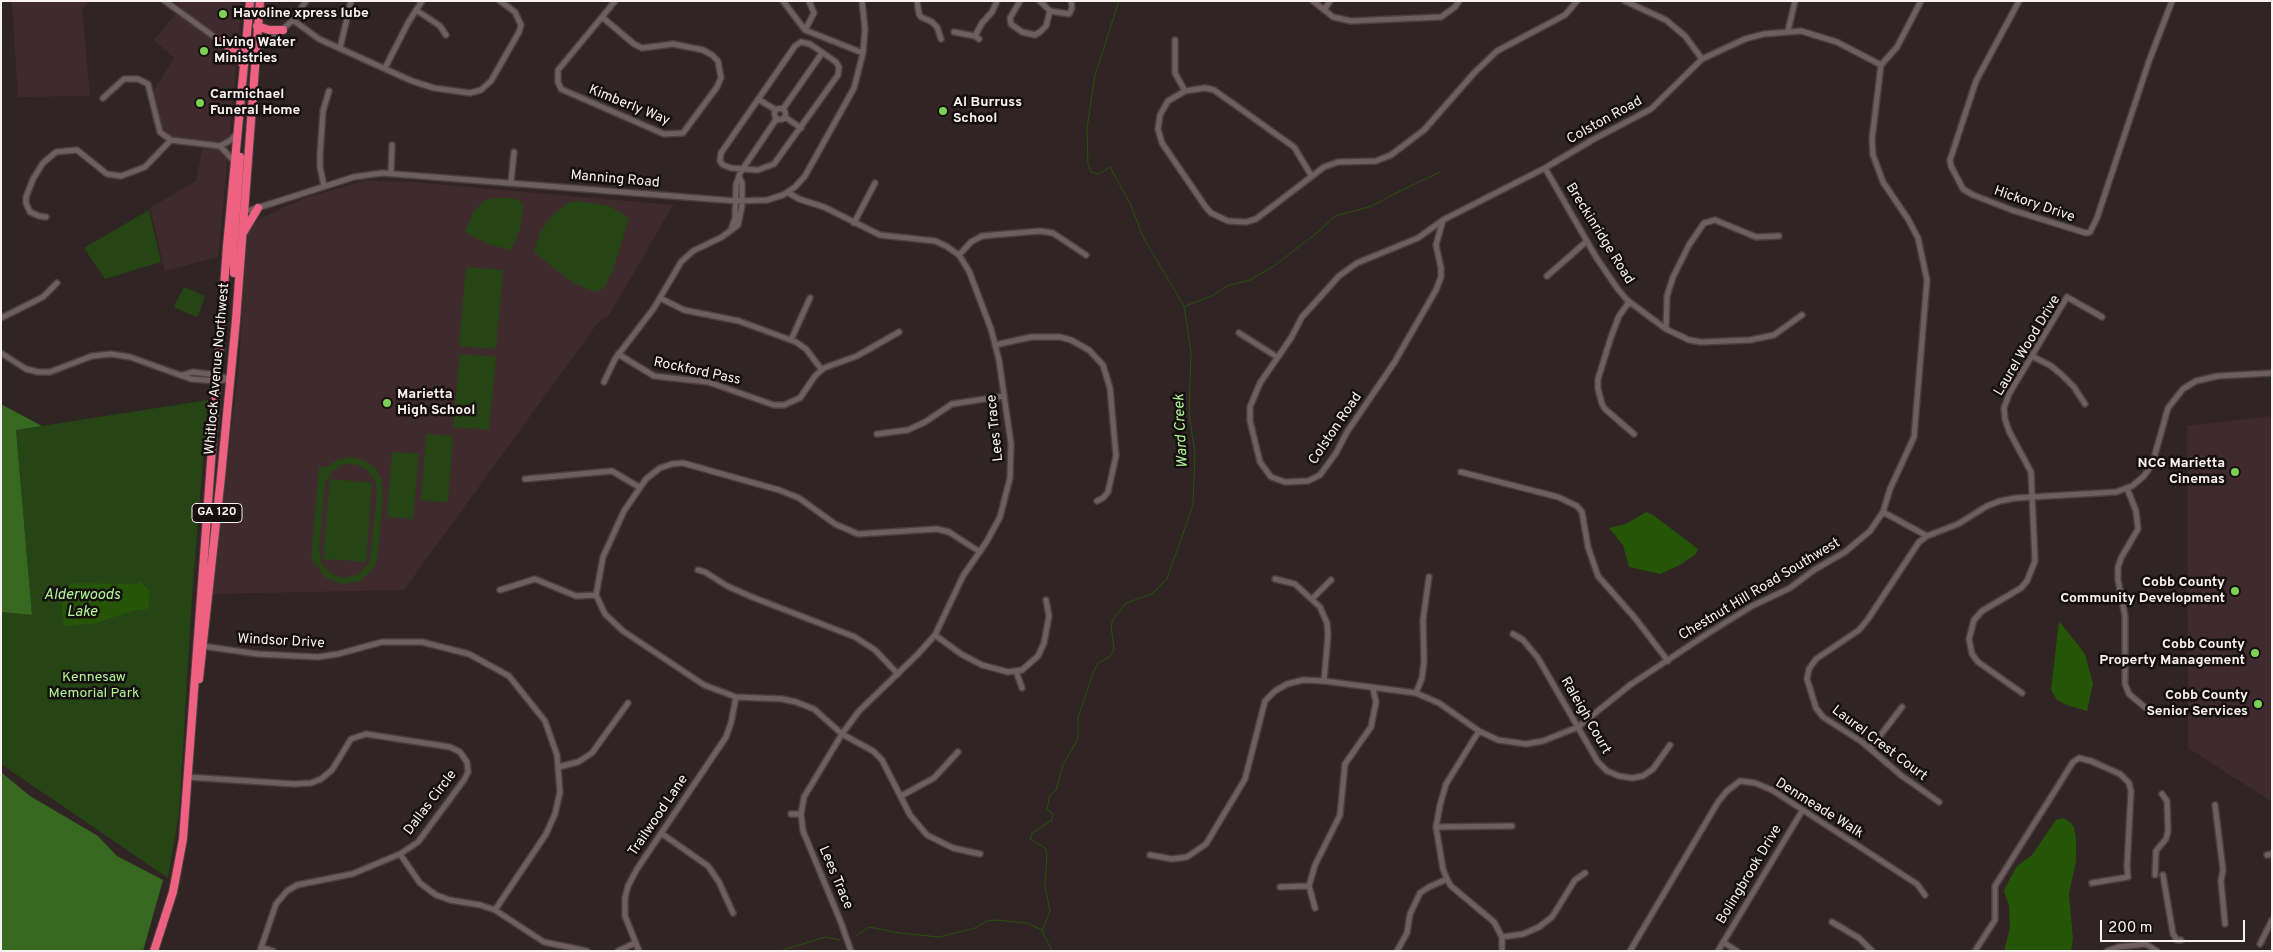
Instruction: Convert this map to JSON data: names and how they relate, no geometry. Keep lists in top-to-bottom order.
{
  "streets": {
    "highway": ["Whitlock Avenue Northwest", "GA 120"],
    "street": [
      "Kimberly Way",
      "Colston Road",
      "Manning Road",
      "Hickory Drive",
      "Breckinridge Road",
      "Laurel Wood Drive",
      "Rockford Pass",
      "Lees Trace",
      "Chestnut Hill Road Southwest",
      "Windsor Drive",
      "Raleigh Court",
      "Laurel Crest Court",
      "Dallas Circle",
      "Denmeade Walk",
      "Trailwood Lane",
      "Bolingbrook Drive"
    ]
  },
  "crossings": [
    ["Colston Road", "Breckinridge Road"],
    ["Colston Road", "Chestnut Hill Road Southwest"],
    ["Manning Road", "Whitlock Avenue Northwest"],
    ["Whitlock Avenue Northwest", "Windsor Drive"],
    ["Whitlock Avenue Northwest", "Dallas Circle"],
    ["Chestnut Hill Road Southwest", "Raleigh Court"],
    ["Denmeade Walk", "Bolingbrook Drive"]
  ],
  "water": ["Ward Creek", "Alderwoods Lake"],
  "parks": ["Kennesaw Memorial Park"],
  "places": [
    "Havoline xpress lube",
    "Living Water Ministries",
    "Carmichael Funeral Home",
    "Al Burruss School",
    "Marietta High School",
    "NCG Marietta Cinemas",
    "Cobb County Community Development",
    "Cobb County Property Management",
    "Cobb County Senior Services"
  ],
  "scale_bar": "200 m"
}
